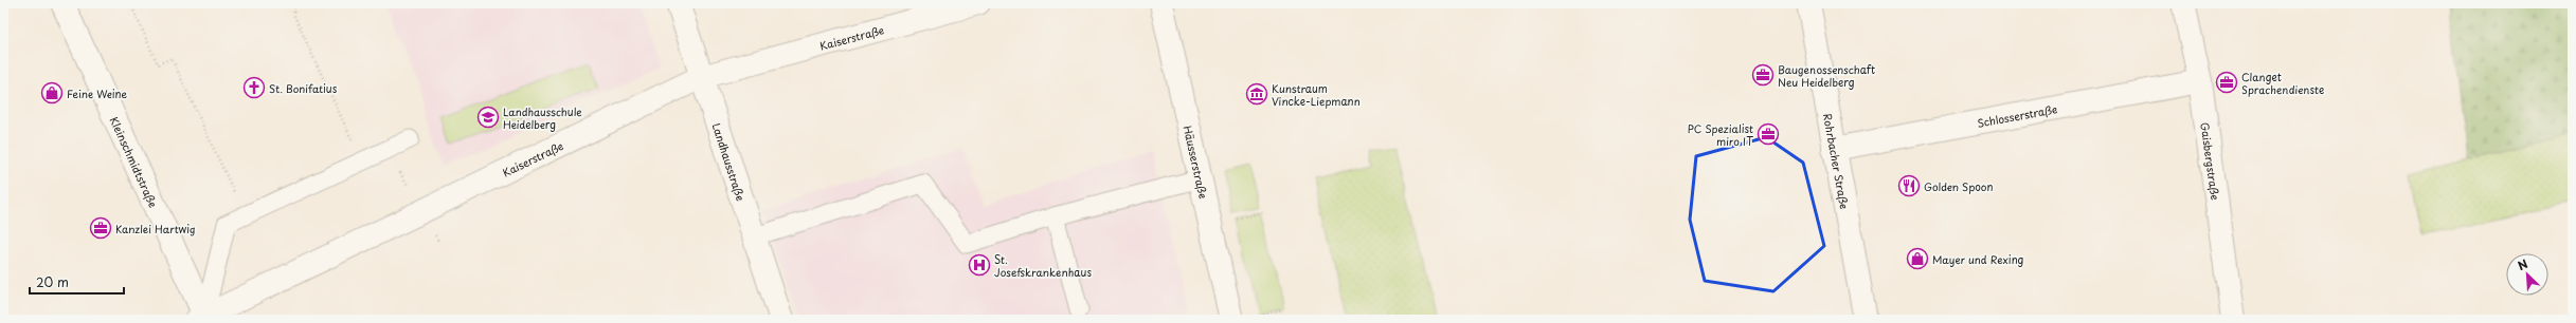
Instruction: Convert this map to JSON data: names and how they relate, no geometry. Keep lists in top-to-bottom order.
{
  "streets": {
    "street": [
      "Kaiserstraße",
      "Schlosserstraße",
      "Gaisbergstraße",
      "Kleinschmidtstraße",
      "Landhausstraße",
      "Häusserstraße",
      "Rohrbacher Straße"
    ]
  },
  "crossings": [
    ["Kaiserstraße", "Kleinschmidtstraße"],
    ["Kaiserstraße", "Landhausstraße"],
    ["Schlosserstraße", "Gaisbergstraße"],
    ["Schlosserstraße", "Rohrbacher Straße"]
  ],
  "places": {
    "office": [
      "Baugenossenschaft Neu Heidelberg",
      "Clanget Sprachendienste",
      "PC Spezialist miro IT",
      "Kanzlei Hartwig"
    ],
    "church": ["St. Bonifatius"],
    "shop": ["Feine Weine", "Mayer und Rexing"],
    "museum": ["Kunstraum Vincke-Liepmann"],
    "school or university": ["Landhausschule Heidelberg"],
    "restaurant": ["Golden Spoon"],
    "hospital": ["St. Josefskrankenhaus"]
  },
  "scale_bar": "20 m",
  "north": "top left"
}
